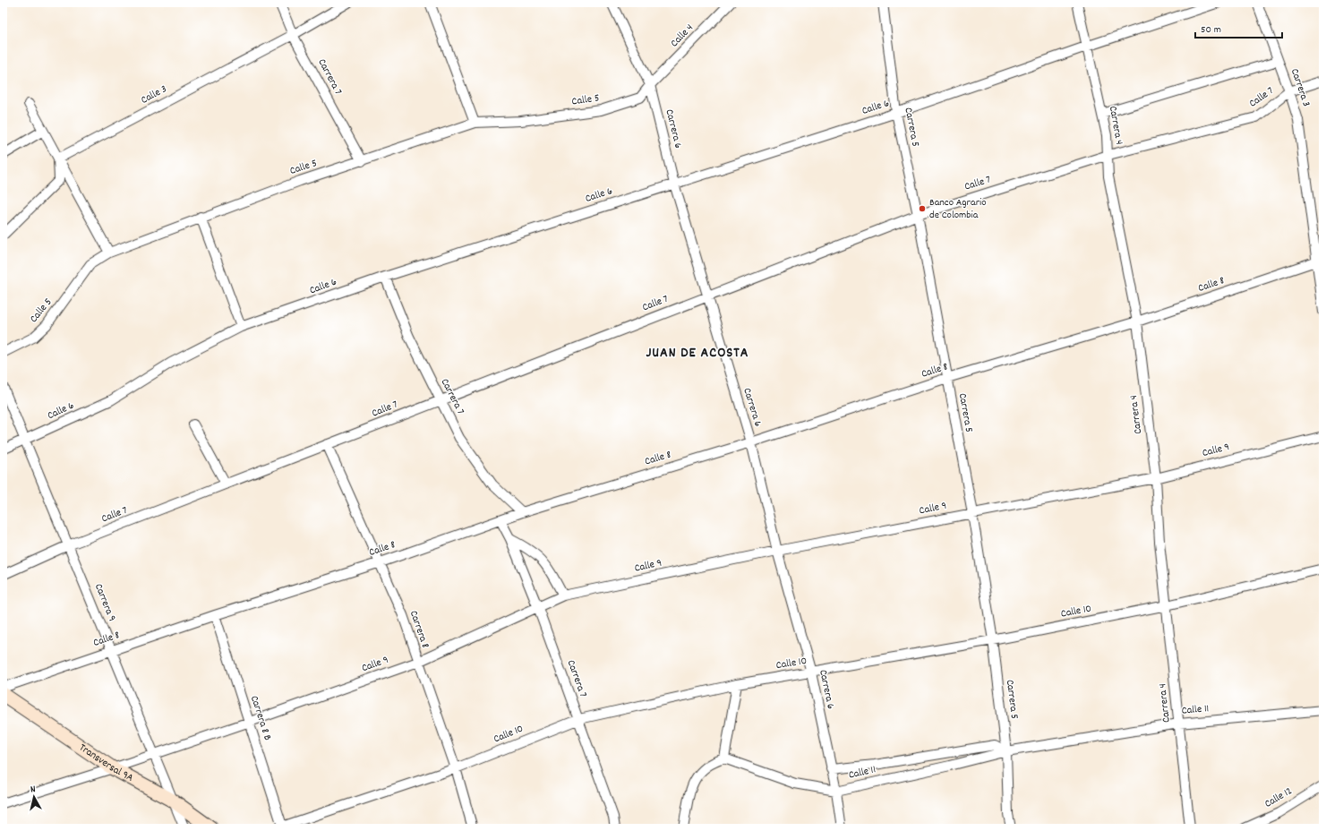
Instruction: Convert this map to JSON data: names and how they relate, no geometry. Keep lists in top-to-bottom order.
{
  "streets": {
    "main road": ["Transversal 9A"],
    "street": [
      "Calle 4",
      "Carrera 7",
      "Carrera 3",
      "Calle 3",
      "Calle 7",
      "Calle 5",
      "Calle 6",
      "Carrera 4",
      "Carrera 5",
      "Carrera 6",
      "Calle 8",
      "Calle 9",
      "Carrera 9",
      "Calle 10",
      "Carrera 8",
      "Calle 11",
      "Carrera 8 B",
      "Calle 12"
    ]
  },
  "crossings": [
    ["Calle 4", "Calle 5"],
    ["Calle 4", "Carrera 6"],
    ["Carrera 7", "Calle 3"],
    ["Carrera 7", "Calle 7"],
    ["Carrera 7", "Calle 5"],
    ["Carrera 7", "Calle 6"],
    ["Carrera 7", "Calle 8"],
    ["Carrera 7", "Calle 9"],
    ["Carrera 7", "Calle 10"],
    ["Carrera 3", "Calle 7"],
    ["Carrera 3", "Calle 8"],
    ["Calle 7", "Carrera 4"],
    ["Calle 7", "Carrera 5"],
    ["Calle 7", "Carrera 6"],
    ["Calle 7", "Carrera 9"],
    ["Calle 7", "Carrera 8"],
    ["Calle 5", "Carrera 6"],
    ["Calle 6", "Carrera 4"],
    ["Calle 6", "Carrera 5"],
    ["Calle 6", "Carrera 6"],
    ["Calle 6", "Carrera 9"],
    ["Carrera 4", "Calle 8"],
    ["Carrera 4", "Calle 9"],
    ["Carrera 4", "Calle 10"],
    ["Carrera 4", "Calle 11"],
    ["Carrera 5", "Calle 8"],
    ["Carrera 5", "Calle 9"],
    ["Carrera 5", "Calle 10"],
    ["Carrera 5", "Calle 11"],
    ["Carrera 6", "Calle 8"],
    ["Carrera 6", "Calle 9"],
    ["Carrera 6", "Calle 10"],
    ["Carrera 6", "Calle 11"],
    ["Calle 8", "Carrera 9"],
    ["Calle 8", "Carrera 8"],
    ["Calle 8", "Carrera 8 B"],
    ["Calle 9", "Carrera 9"],
    ["Calle 9", "Carrera 8"],
    ["Calle 9", "Carrera 8 B"],
    ["Calle 9", "Transversal 9A"],
    ["Carrera 9", "Transversal 9A"],
    ["Calle 10", "Carrera 8"],
    ["Calle 10", "Carrera 8 B"]
  ],
  "districts": ["JUAN DE ACOSTA"],
  "places": ["Banco Agrario de Colombia"],
  "scale_bar": "50 m",
  "north": "top"
}
